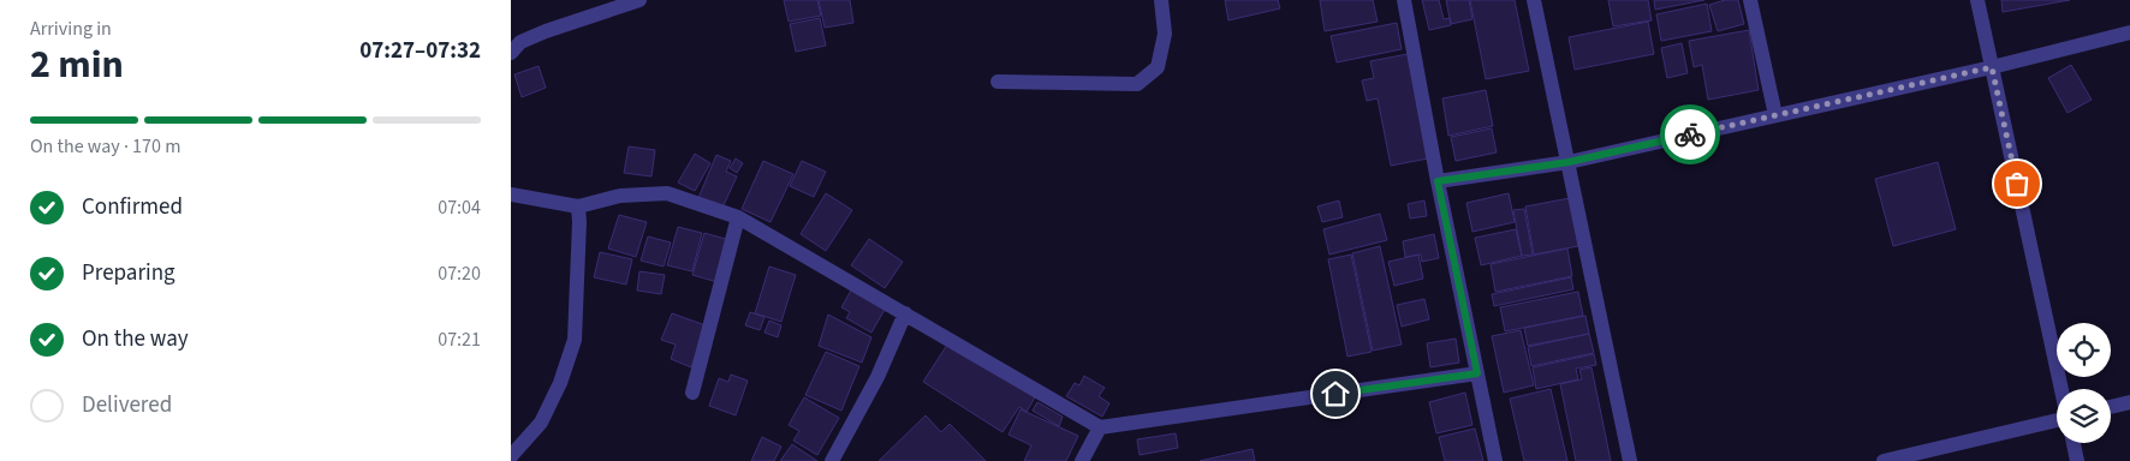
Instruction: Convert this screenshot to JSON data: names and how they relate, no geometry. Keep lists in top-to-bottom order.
{
  "page": {
    "heading": ["2 min", "Arriving in", "07:27–07:32"],
    "bar": "On the way · 170 m",
    "list": [
      ["Confirmed", "07:04"],
      ["Preparing", "07:20"],
      ["On the way", "07:21"],
      "Delivered"
    ]
  }
}
